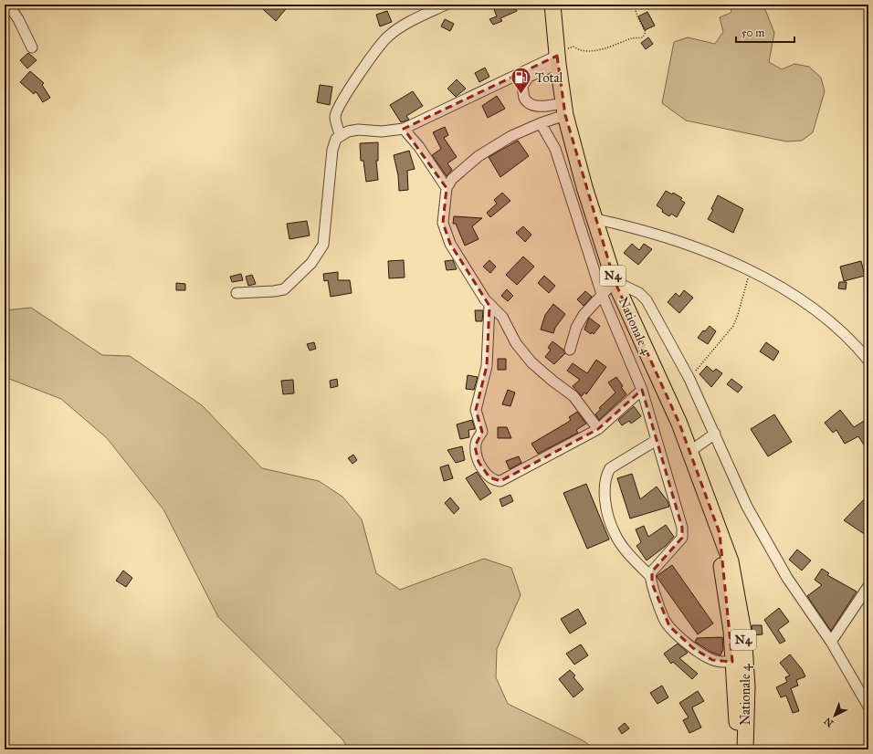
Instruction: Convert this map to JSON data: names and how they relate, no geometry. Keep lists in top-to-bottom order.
{
  "streets": {
    "highway": ["N4", "Nationale 4"]
  },
  "places": {
    "fuel station": ["Total"]
  },
  "scale_bar": "50 m",
  "north": "bottom left"
}
